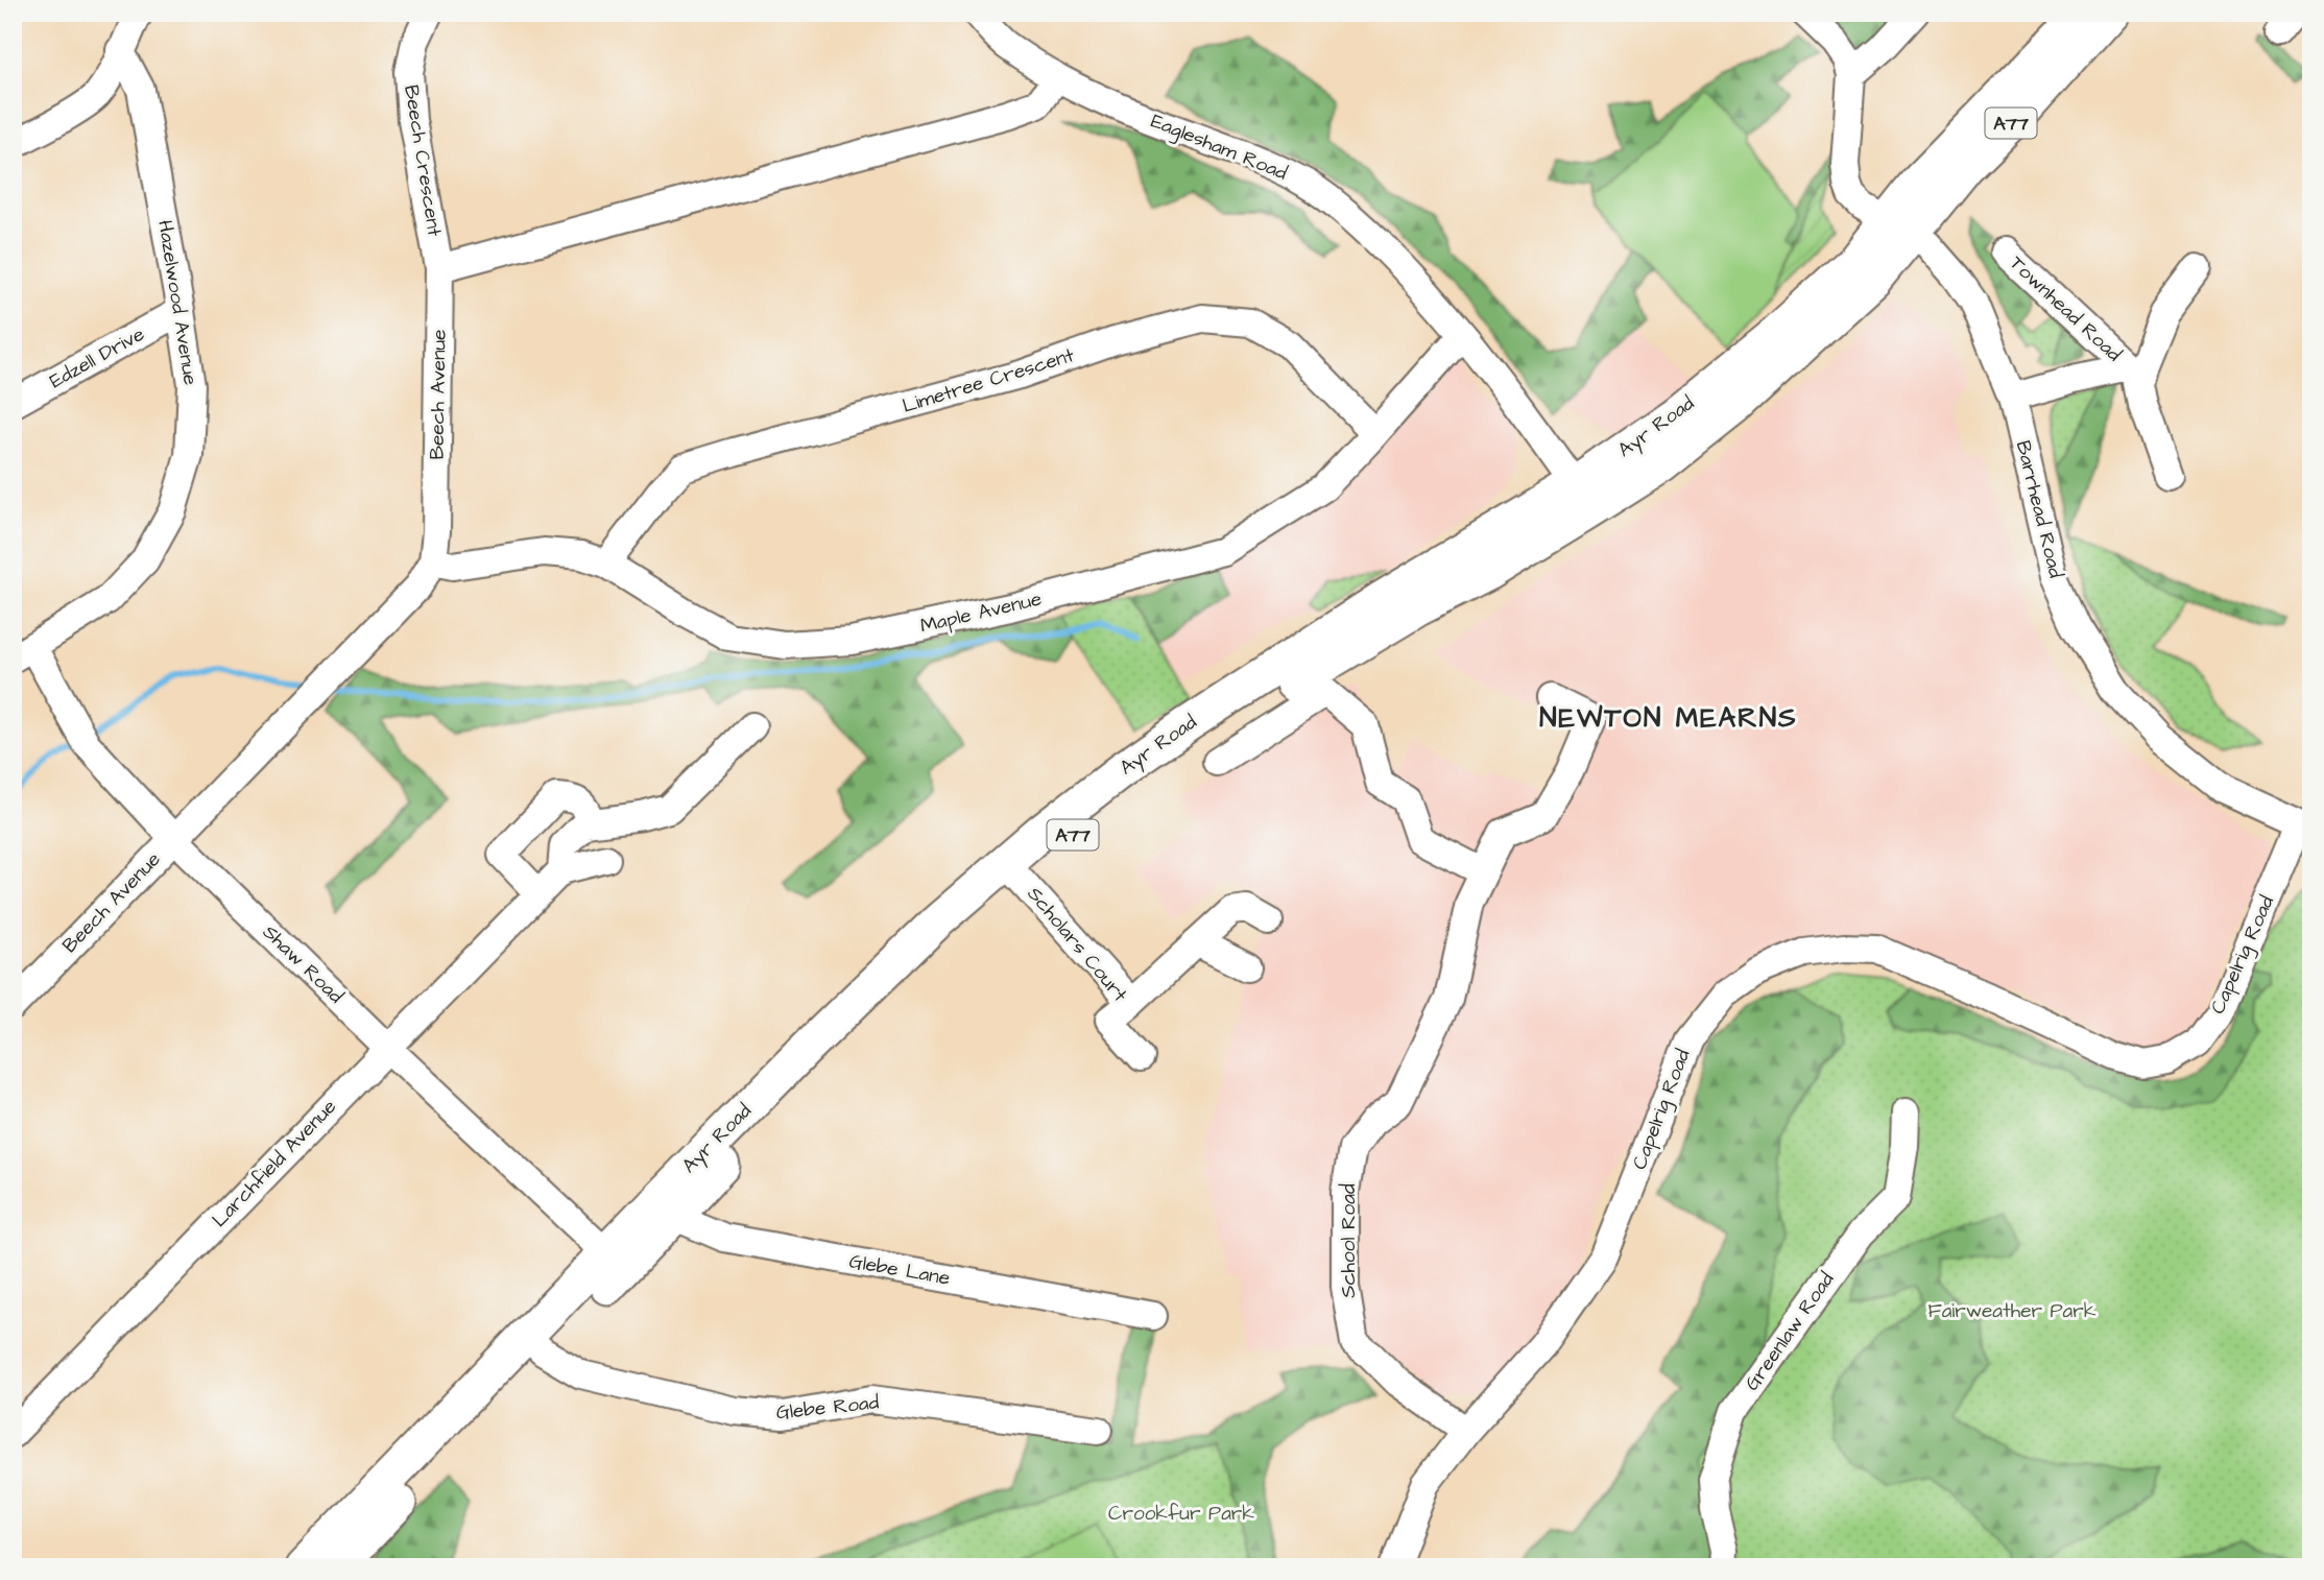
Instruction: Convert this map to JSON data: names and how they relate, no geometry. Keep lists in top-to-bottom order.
{
  "streets": {
    "main road": ["A77", "Ayr Road"],
    "street": [
      "Eaglesham Road",
      "Beech Crescent",
      "Hazelwood Avenue",
      "Townhead Road",
      "Edzell Drive",
      "Limetree Crescent",
      "Beech Avenue",
      "Barrhead Road",
      "Maple Avenue",
      "Scholars Court",
      "Capelrig Road",
      "Shaw Road",
      "Larchfield Avenue",
      "School Road",
      "Glebe Lane",
      "Greenlaw Road",
      "Glebe Road"
    ]
  },
  "crossings": [
    ["Eaglesham Road", "Ayr Road"],
    ["Eaglesham Road", "Maple Avenue"],
    ["Beech Crescent", "Beech Avenue"],
    ["Hazelwood Avenue", "Edzell Drive"],
    ["Hazelwood Avenue", "Shaw Road"],
    ["Townhead Road", "Barrhead Road"],
    ["Limetree Crescent", "Maple Avenue"],
    ["Beech Avenue", "Maple Avenue"],
    ["Beech Avenue", "Shaw Road"],
    ["Ayr Road", "Barrhead Road"],
    ["Ayr Road", "Scholars Court"],
    ["Ayr Road", "Shaw Road"],
    ["Ayr Road", "Glebe Lane"],
    ["Ayr Road", "Glebe Road"],
    ["Barrhead Road", "Capelrig Road"],
    ["Capelrig Road", "School Road"],
    ["Shaw Road", "Larchfield Avenue"]
  ],
  "districts": ["NEWTON MEARNS"],
  "parks": ["Fairweather Park", "Crookfur Park"]
}
